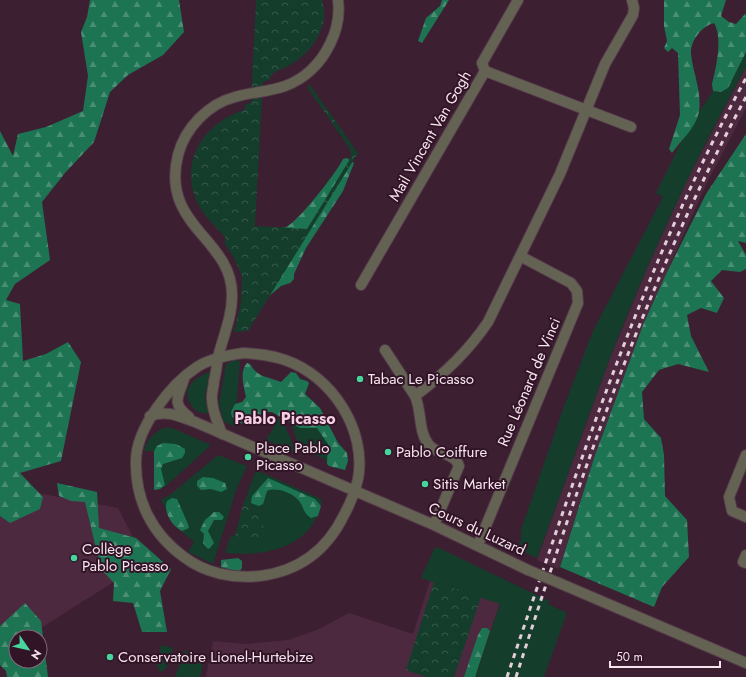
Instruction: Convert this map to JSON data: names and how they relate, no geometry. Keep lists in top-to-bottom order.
{
  "streets": {
    "street": ["Mail Vincent Van Gogh", "Rue Léonard de Vinci", "Cours du Luzard"]
  },
  "crossings": [
    ["Rue Léonard de Vinci", "Cours du Luzard"]
  ],
  "districts": ["Pablo Picasso"],
  "places": [
    "Tabac Le Picasso",
    "Pablo Coiffure",
    "Place Pablo Picasso",
    "Sitis Market",
    "Collège Pablo Picasso",
    "Conservatoire Lionel-Hurtebize"
  ],
  "scale_bar": "50 m",
  "north": "bottom right"
}
